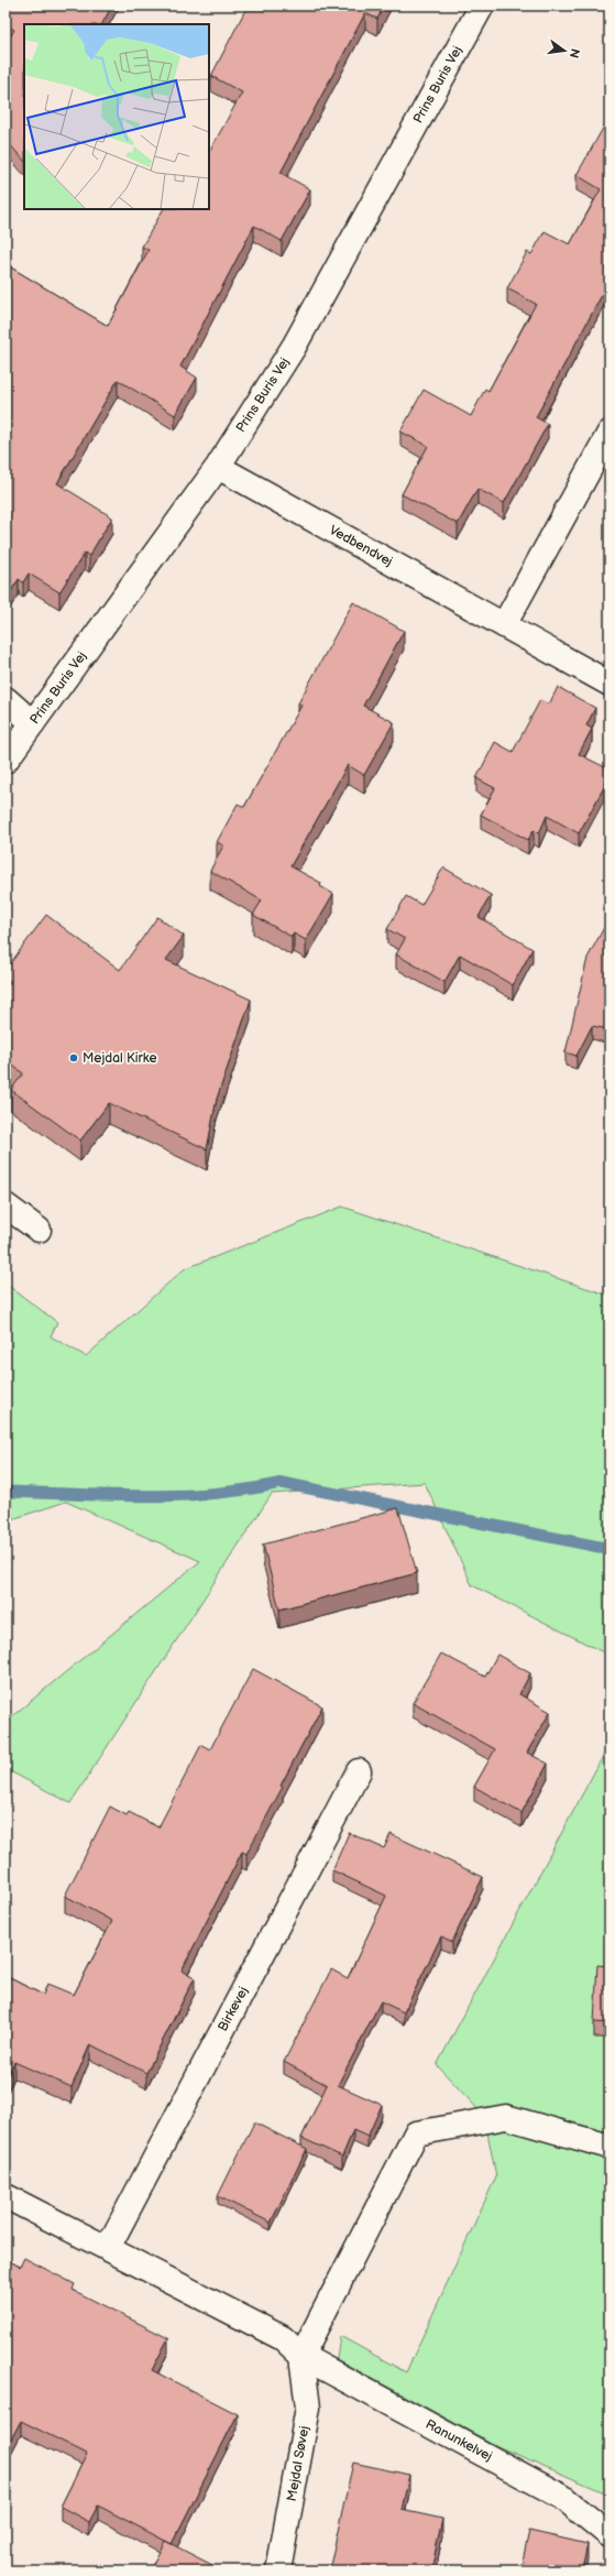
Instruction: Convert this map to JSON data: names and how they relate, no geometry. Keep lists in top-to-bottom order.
{
  "streets": {
    "street": [
      "Prins Buris Vej",
      "Vedbendvej",
      "Birkevej",
      "Ranunkelvej",
      "Mejdal Søvej"
    ]
  },
  "crossings": [
    ["Prins Buris Vej", "Vedbendvej"],
    ["Ranunkelvej", "Mejdal Søvej"]
  ],
  "places": ["Mejdal Kirke"],
  "north": "right"
}
